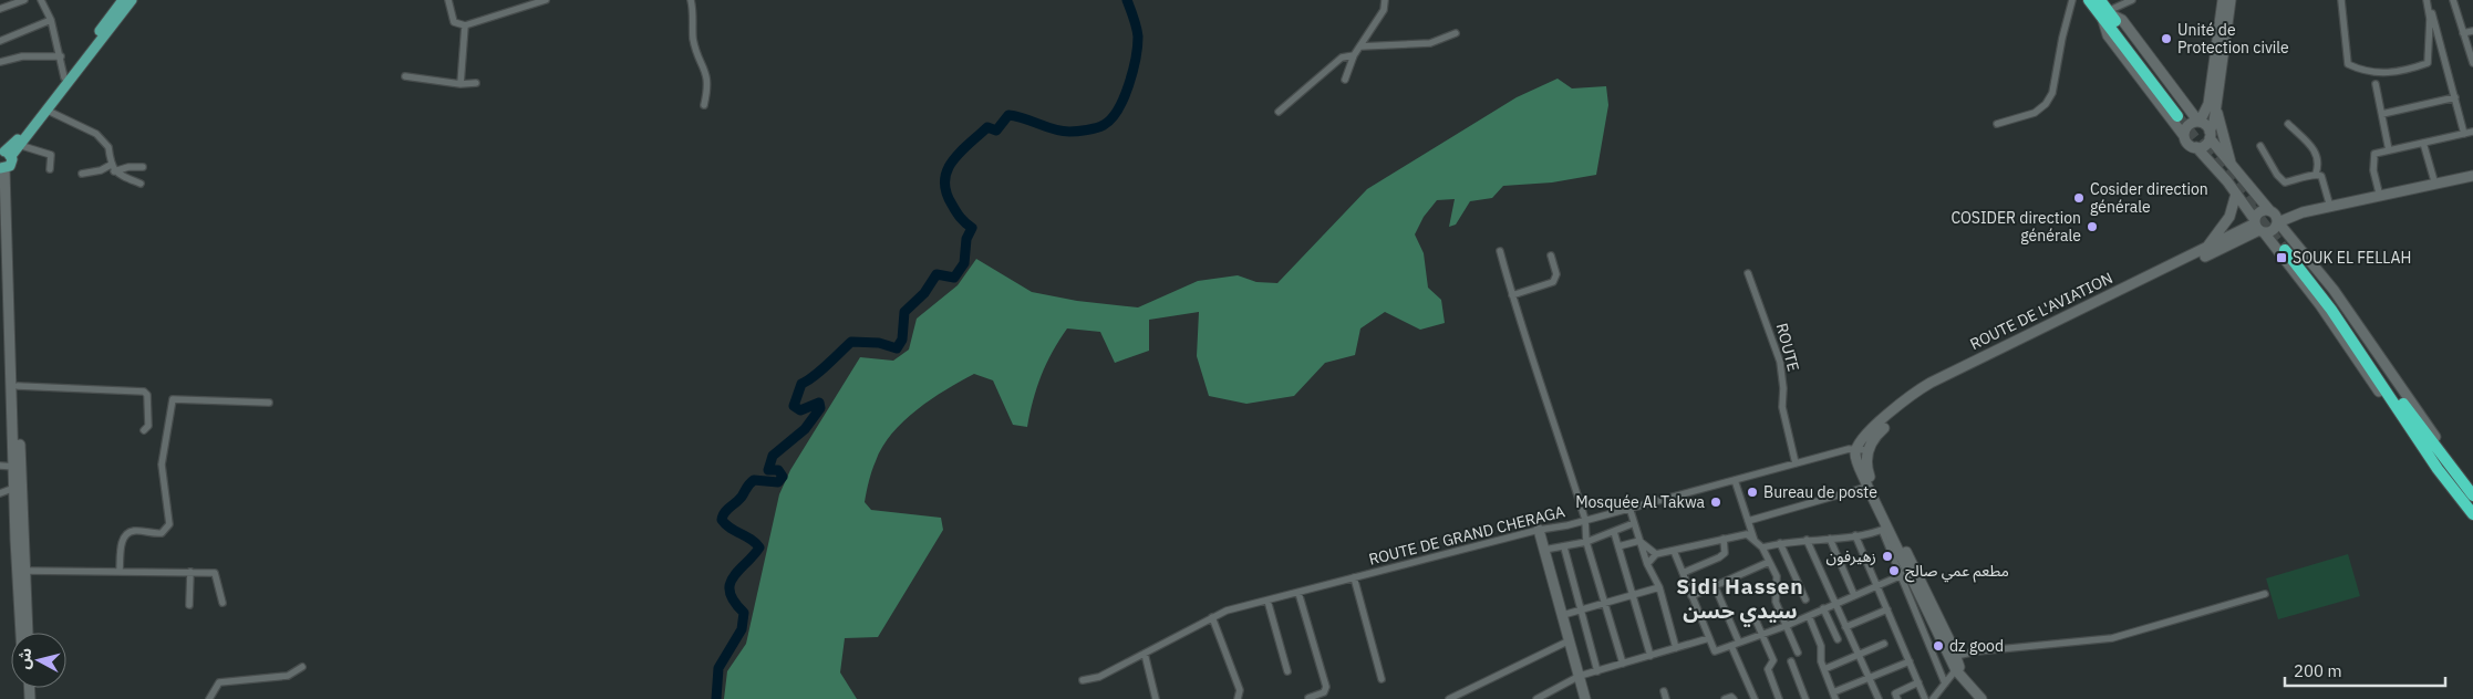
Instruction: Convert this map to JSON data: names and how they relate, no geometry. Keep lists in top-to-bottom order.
{
  "streets": {
    "main road": ["ROUTE DE L'AVIATION"],
    "street": ["ROUTE", "ROUTE DE GRAND CHERAGA"]
  },
  "crossings": [
    ["ROUTE DE L'AVIATION", "ROUTE DE GRAND CHERAGA"],
    ["ROUTE", "ROUTE DE GRAND CHERAGA"]
  ],
  "districts": ["Sidi Hassen سيدي حسن"],
  "places": {
    "other": [
      "Unité de Protection civile",
      "Cosider direction générale",
      "COSIDER direction générale",
      "Bureau de poste",
      "Mosquée Al Takwa",
      "زهيرفون",
      "مطعم عمي صالح",
      "dz good"
    ],
    "transit": ["SOUK EL FELLAH"]
  },
  "scale_bar": "200 m",
  "north": "left"
}
